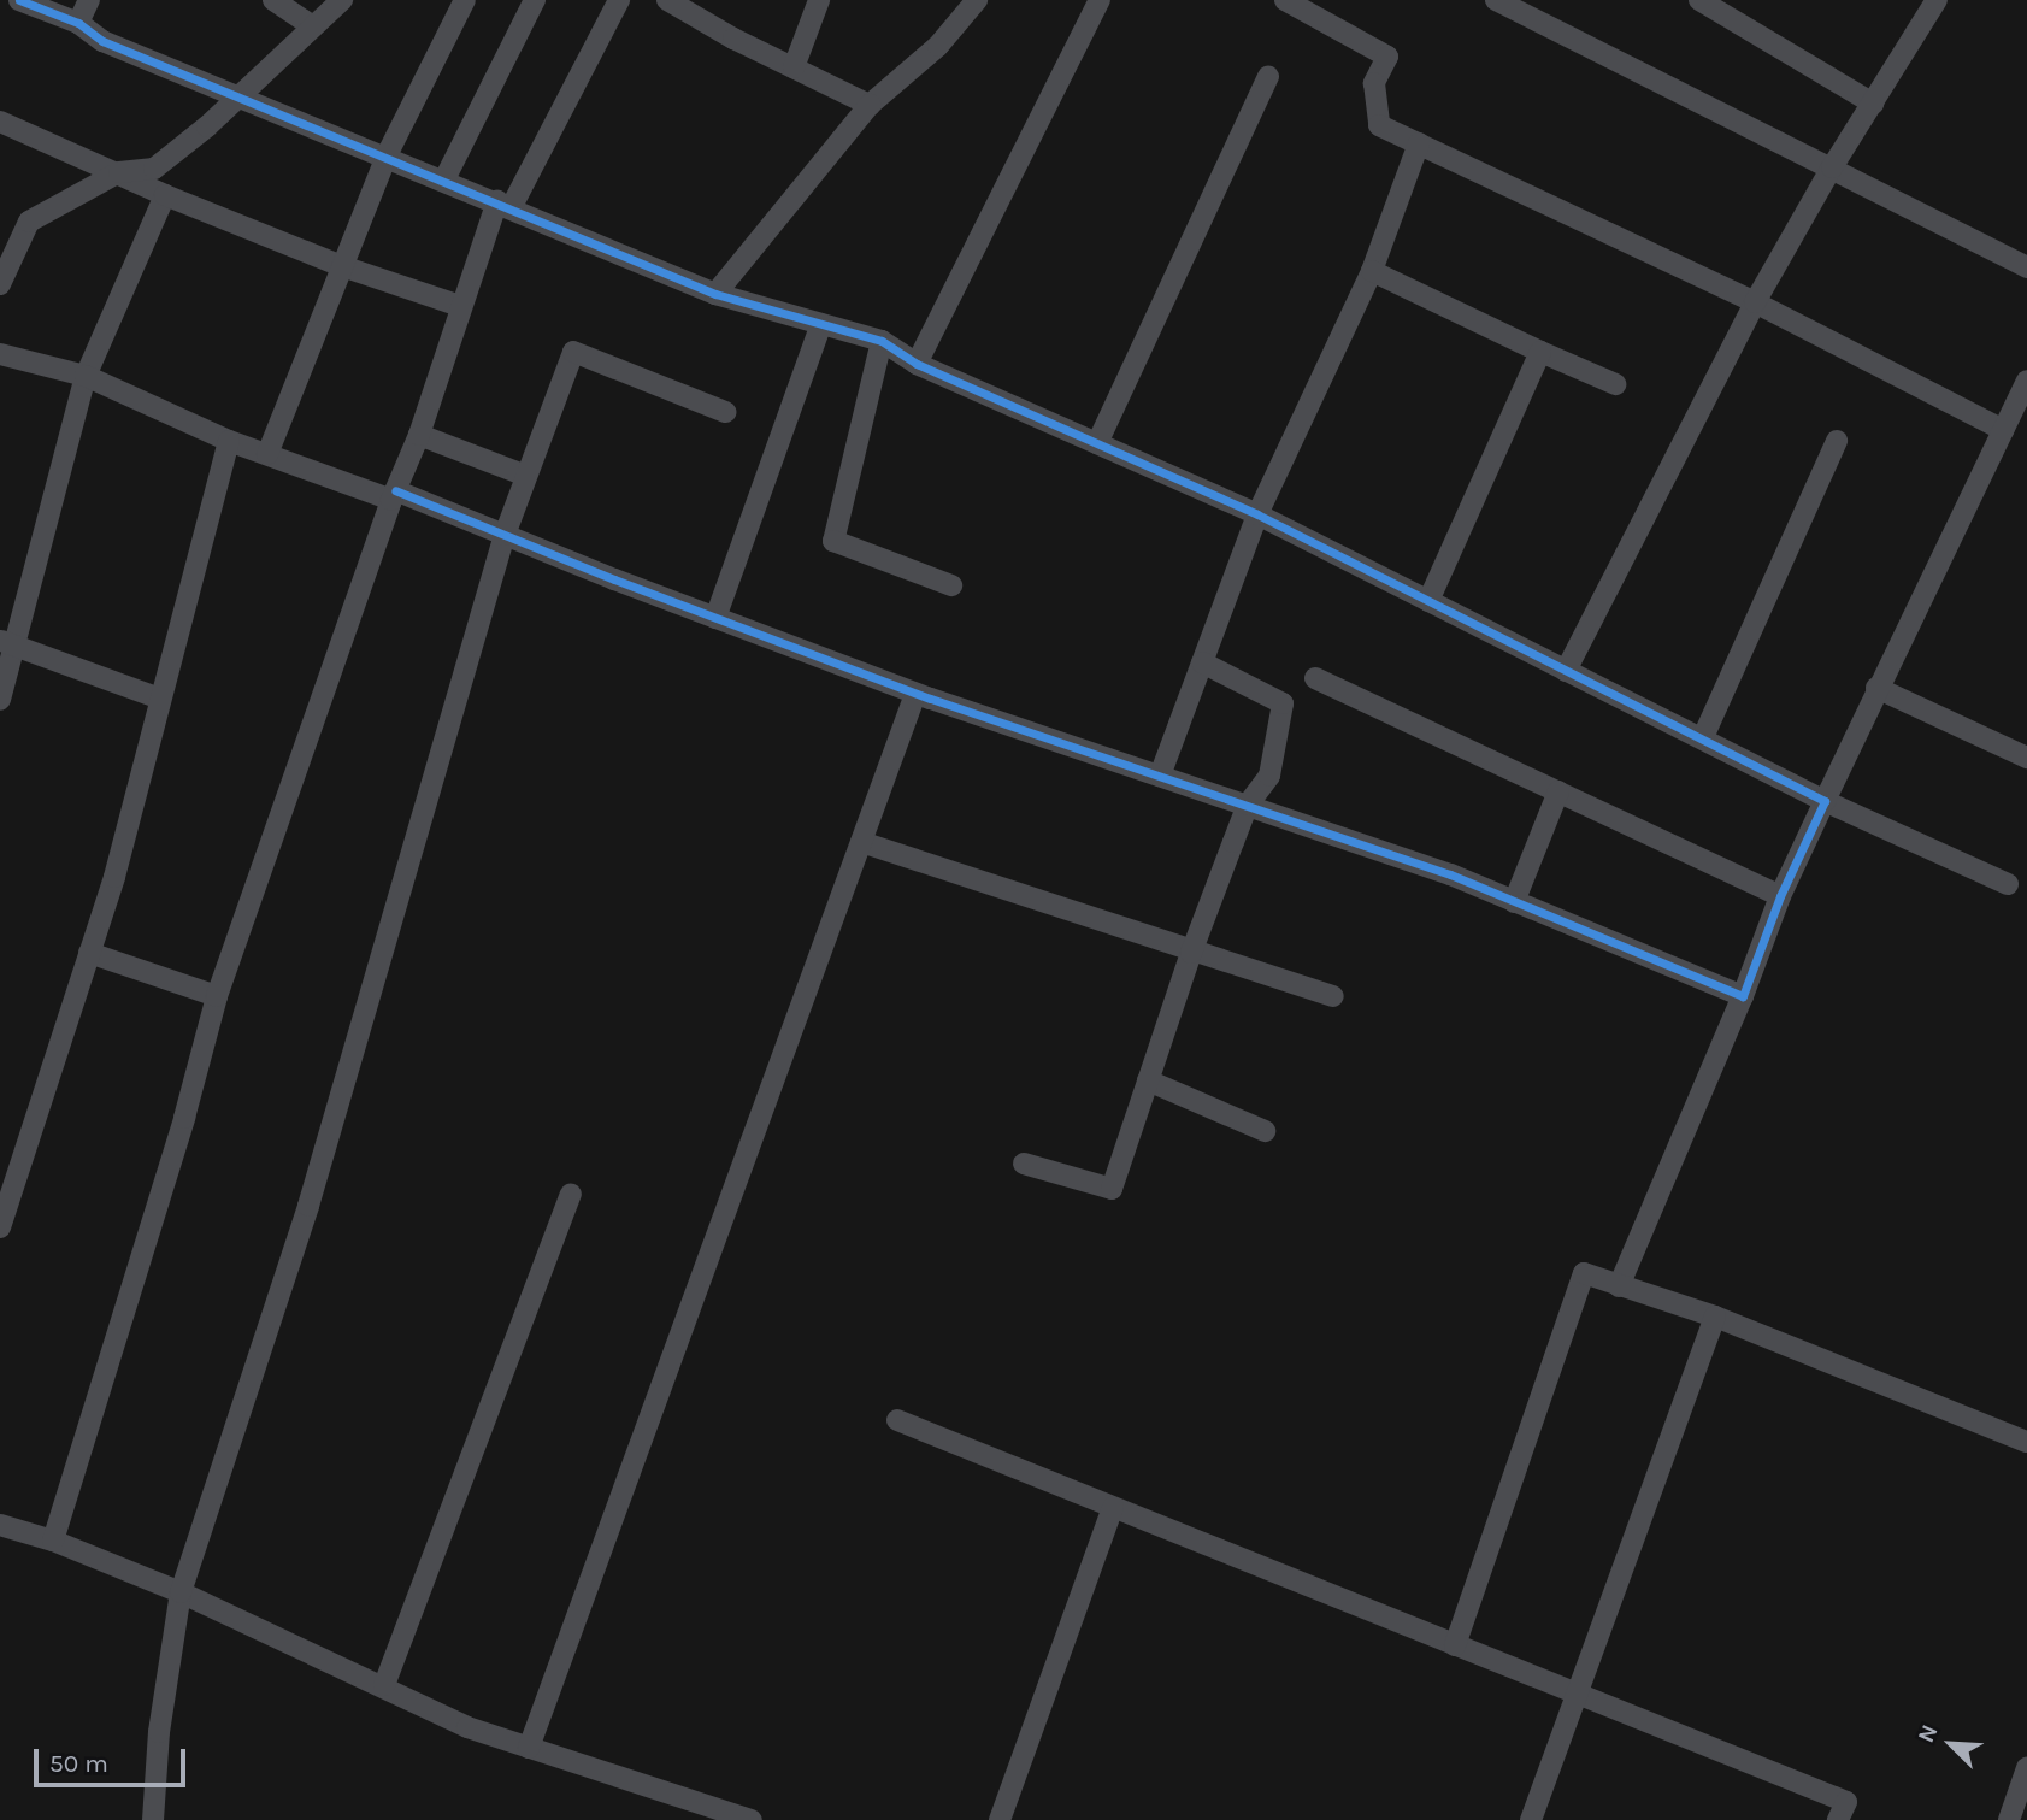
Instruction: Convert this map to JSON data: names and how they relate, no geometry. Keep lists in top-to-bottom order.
{
  "scale_bar": "50 m",
  "north": "top left"
}
